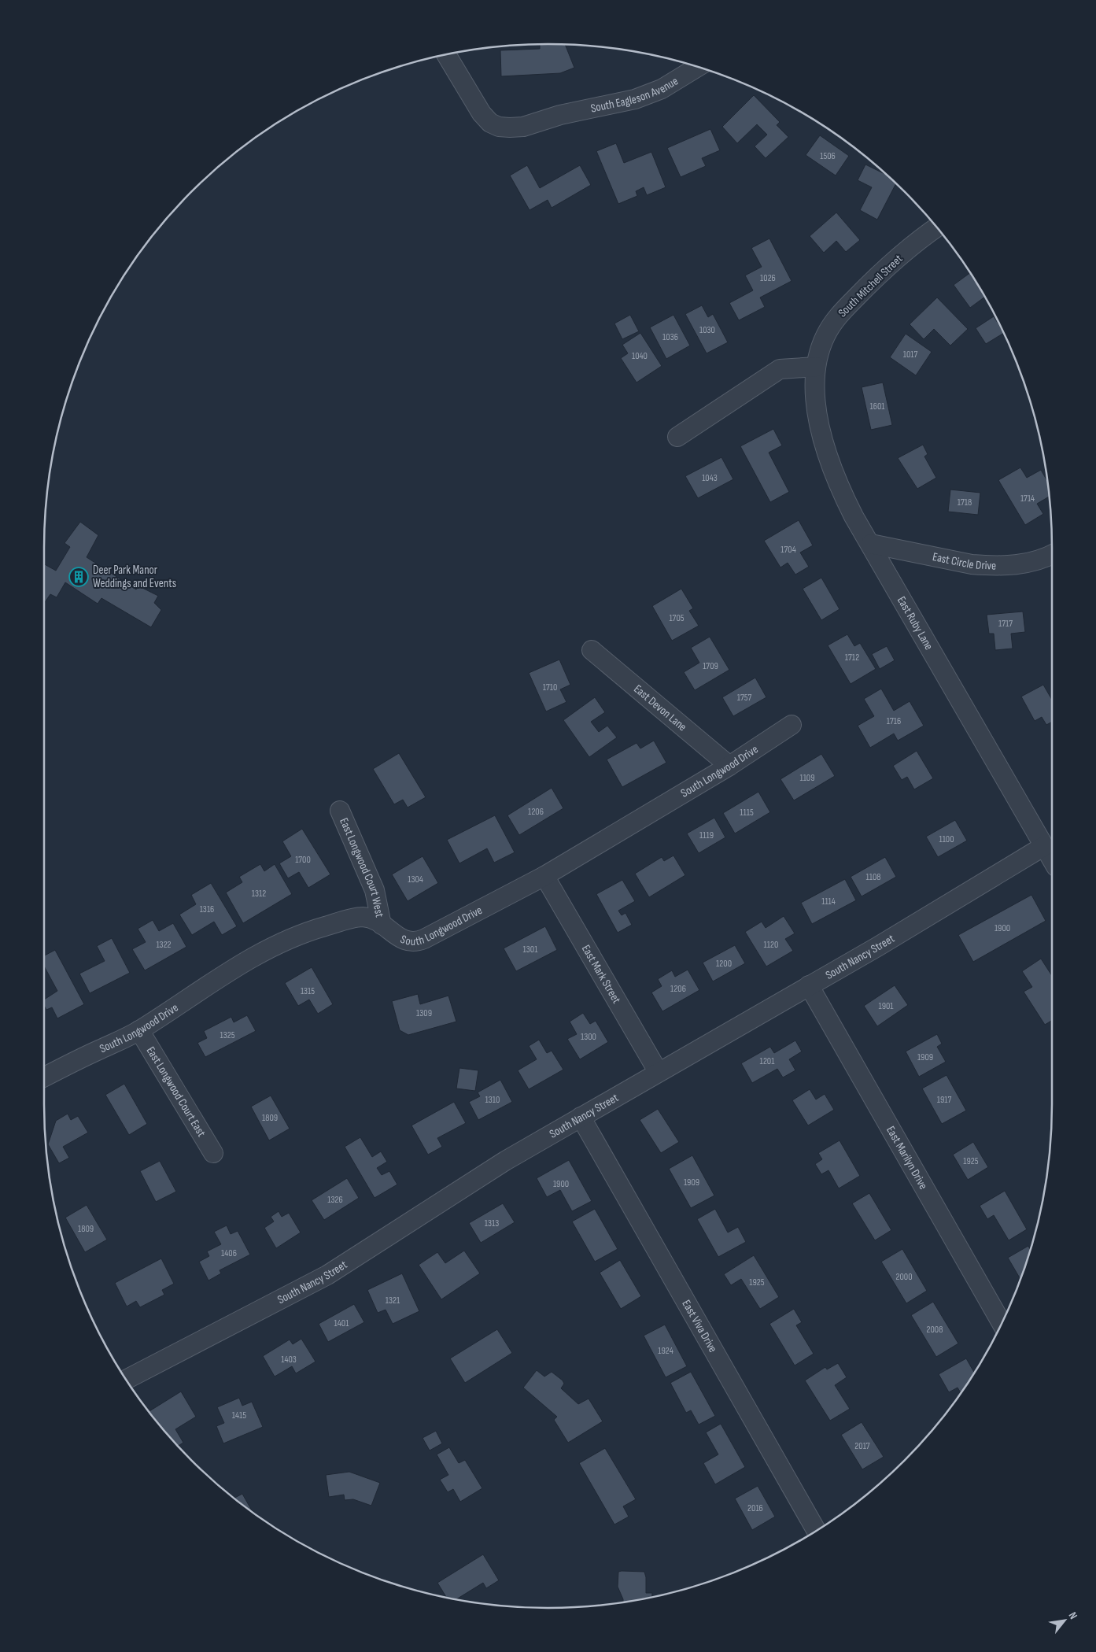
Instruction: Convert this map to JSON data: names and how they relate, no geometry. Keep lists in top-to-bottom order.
{
  "streets": {
    "street": [
      "South Eagleson Avenue",
      "South Mitchell Street",
      "East Circle Drive",
      "East Ruby Lane",
      "East Devon Lane",
      "South Longwood Drive",
      "East Longwood Court West",
      "South Nancy Street",
      "East Mark Street",
      "East Longwood Court East",
      "East Marilyn Drive",
      "East Viva Drive"
    ]
  },
  "crossings": [
    ["South Mitchell Street", "East Ruby Lane"],
    ["East Circle Drive", "East Ruby Lane"],
    ["East Ruby Lane", "South Nancy Street"],
    ["East Devon Lane", "South Longwood Drive"],
    ["South Longwood Drive", "East Longwood Court West"],
    ["South Longwood Drive", "East Mark Street"],
    ["South Longwood Drive", "East Longwood Court East"],
    ["South Nancy Street", "East Mark Street"],
    ["South Nancy Street", "East Marilyn Drive"],
    ["South Nancy Street", "East Viva Drive"]
  ],
  "places": {
    "building": ["Deer Park Manor Weddings and Events"]
  },
  "house_numbers": [
    "1506",
    "1026",
    "1030",
    "1036",
    "1017",
    "1040",
    "1601",
    "1043",
    "1714",
    "1718",
    "1704",
    "1705",
    "1717",
    "1712",
    "1709",
    "1710",
    "1757",
    "1716",
    "1109",
    "1206",
    "1115",
    "1119",
    "1100",
    "1700",
    "1108",
    "1304",
    "1312",
    "1114",
    "1316",
    "1900",
    "1322",
    "1120",
    "1301",
    "1200",
    "1206",
    "1315",
    "1901",
    "1309",
    "1325",
    "1300",
    "1909",
    "1201",
    "1310",
    "1917",
    "1809",
    "1925",
    "1909",
    "1900",
    "1326",
    "1313",
    "1809",
    "1406",
    "2000",
    "1925",
    "1321",
    "1401",
    "2008",
    "1924",
    "1403",
    "1415",
    "2017",
    "2016"
  ],
  "north": "top right"
}
